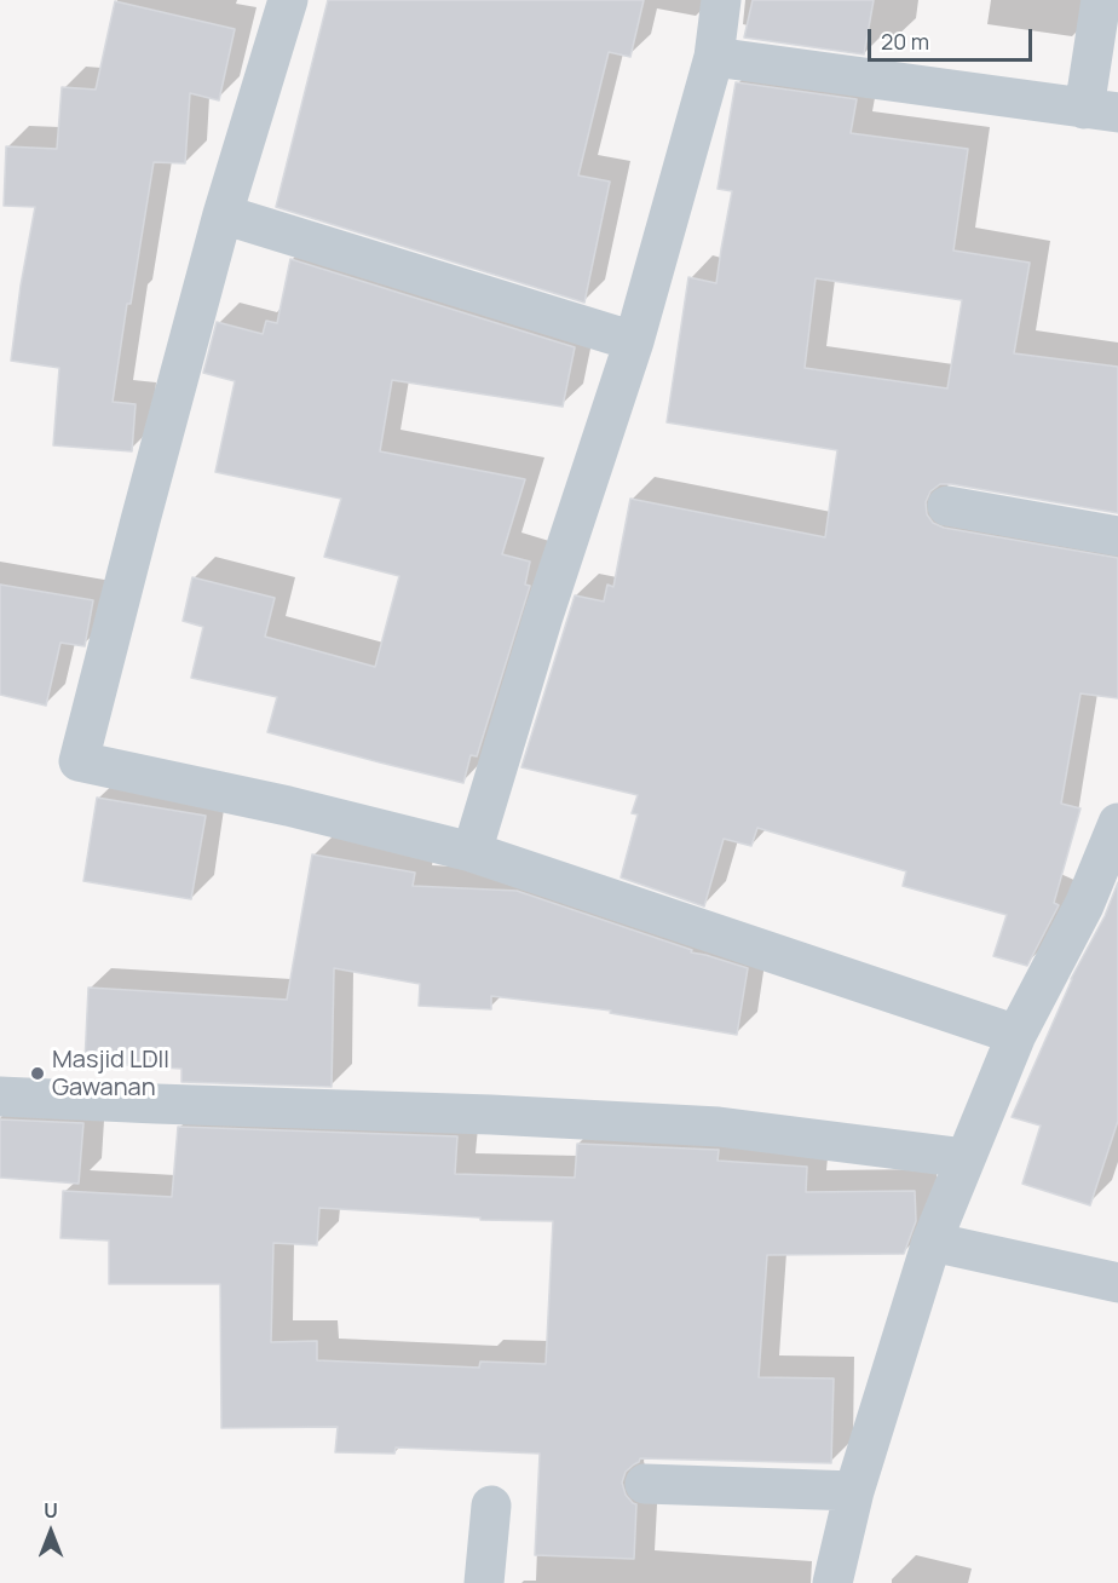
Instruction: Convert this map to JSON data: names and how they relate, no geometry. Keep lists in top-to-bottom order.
{
  "places": ["Masjid LDII Gawanan"],
  "scale_bar": "20 m",
  "north": "top"
}
